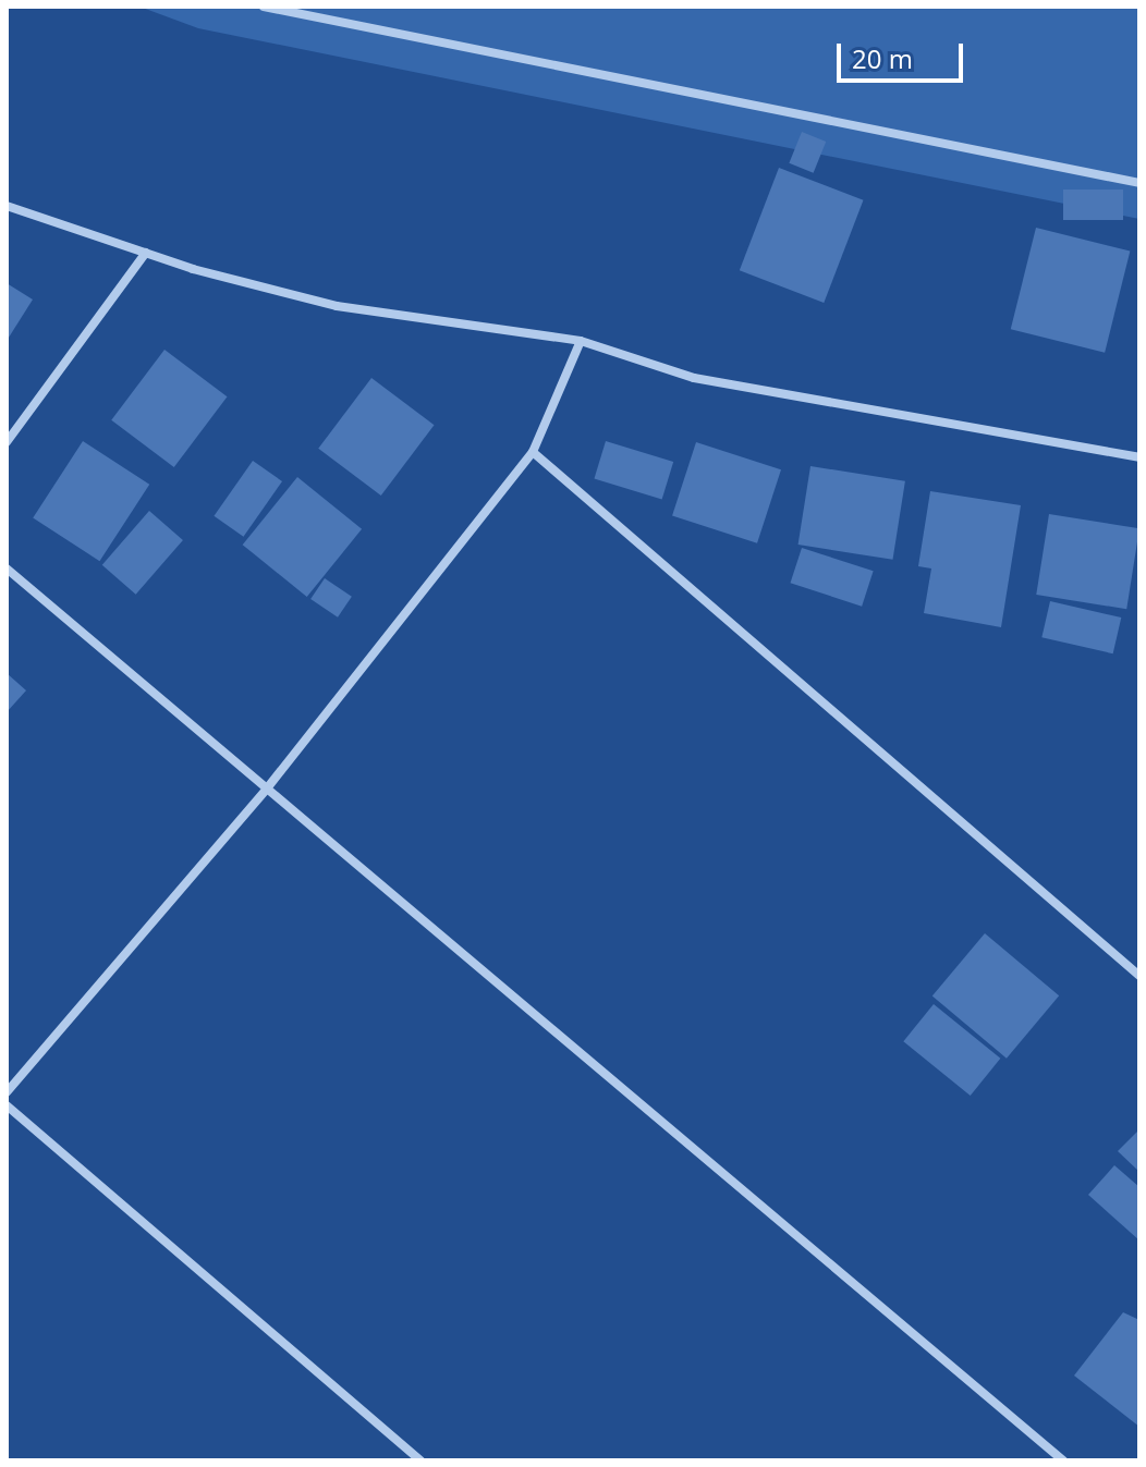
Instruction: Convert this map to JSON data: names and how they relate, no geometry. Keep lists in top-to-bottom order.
{
  "scale_bar": "20 m"
}
